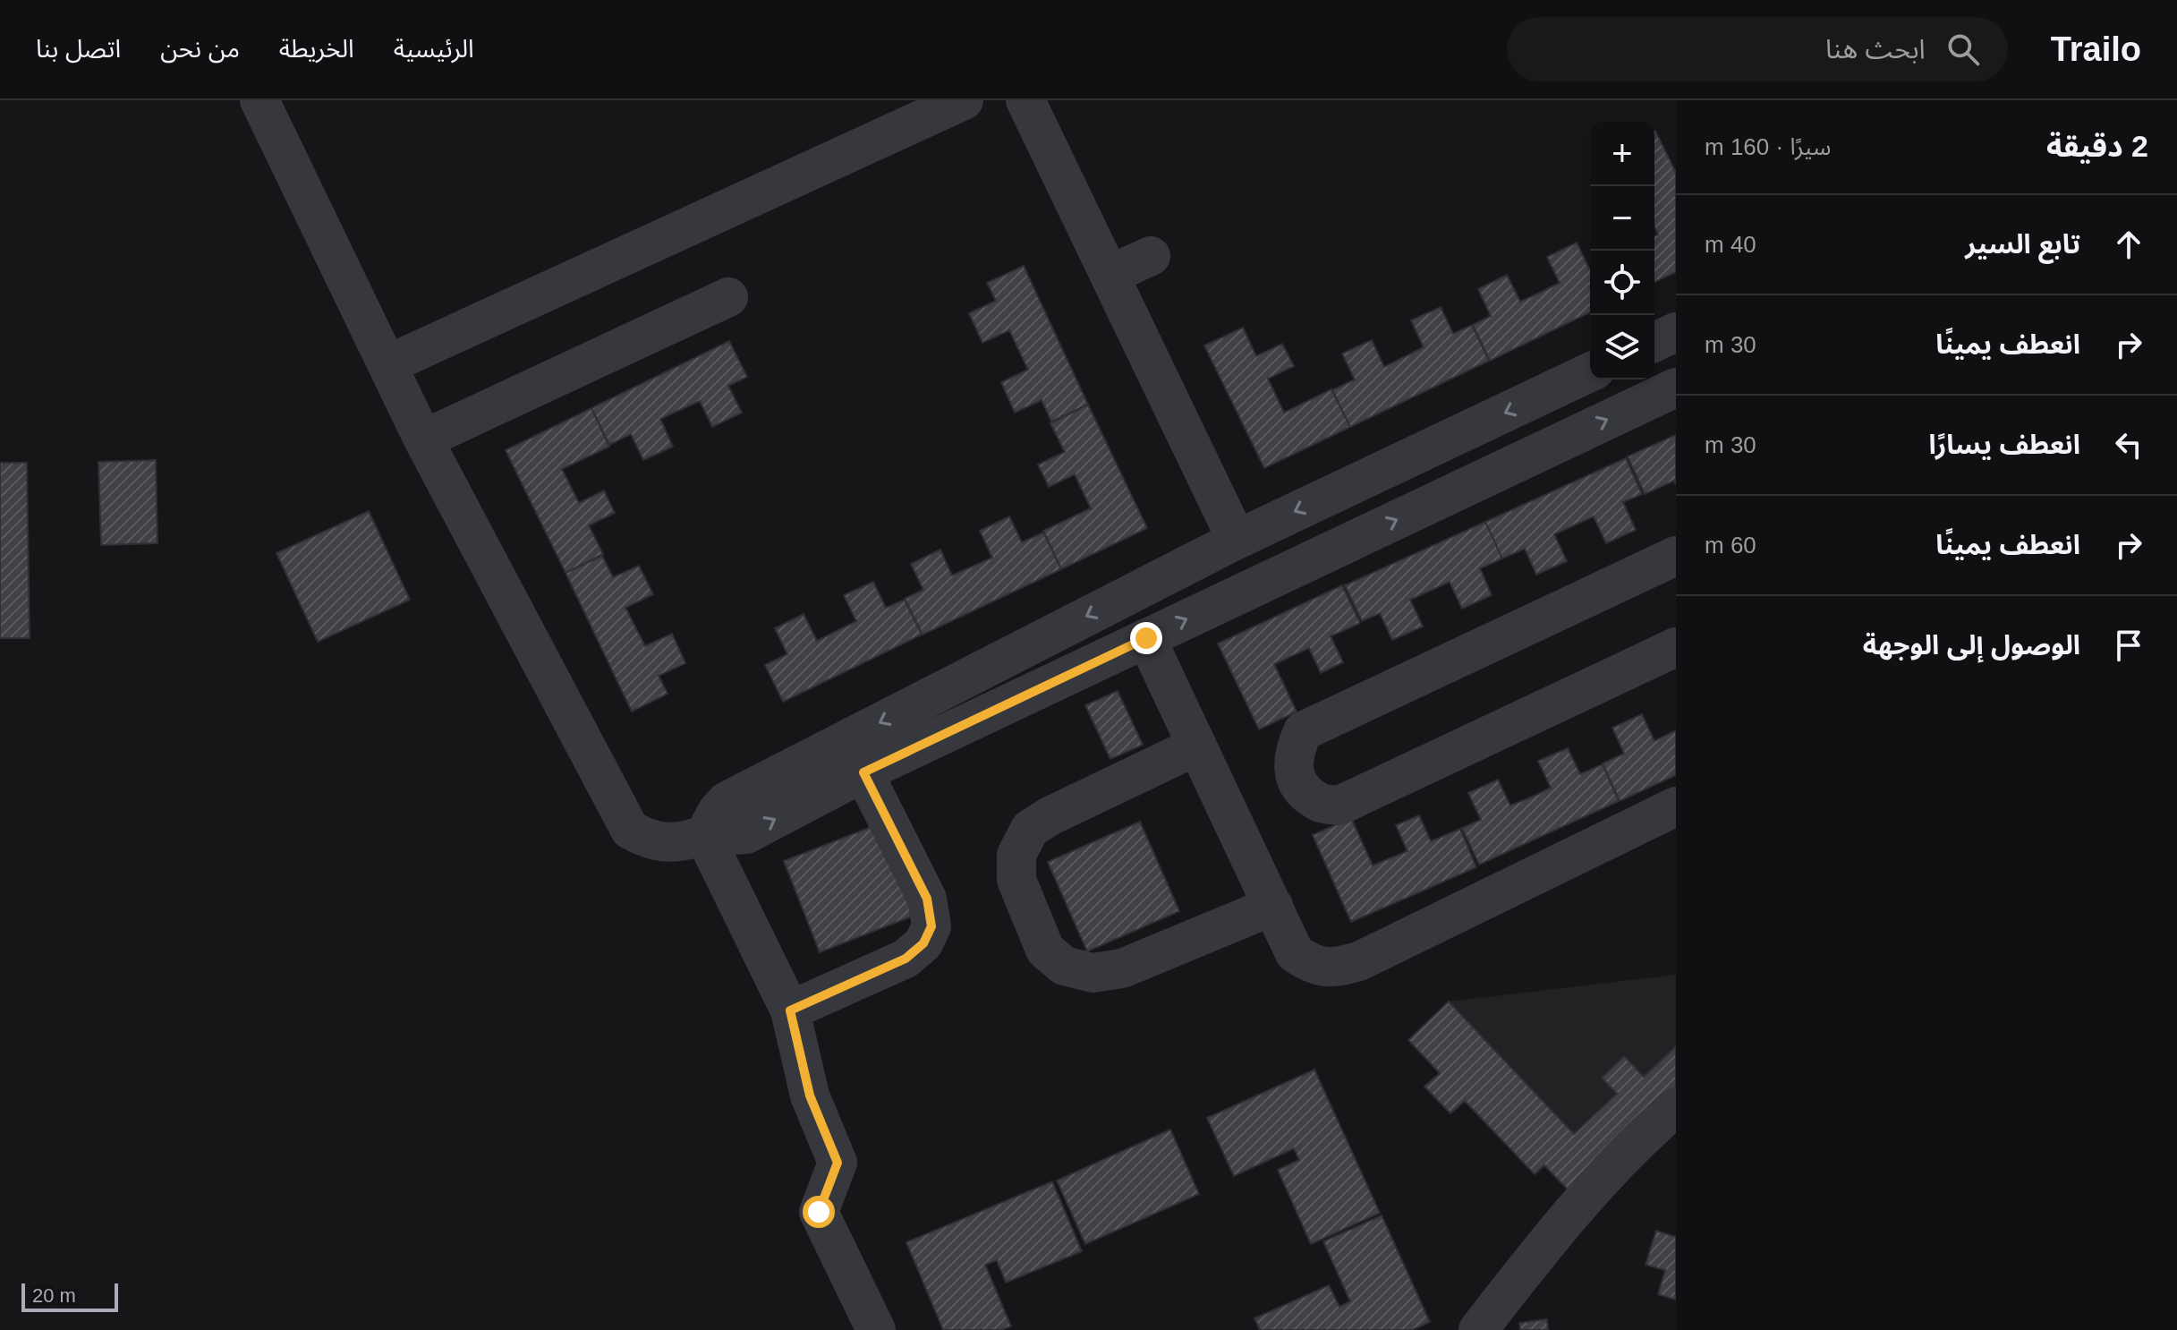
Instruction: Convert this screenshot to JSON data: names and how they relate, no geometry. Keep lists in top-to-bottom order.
{
  "scale_bar": "20 m",
  "page": {
    "header": "Trailo",
    "search": "ابحث هنا",
    "nav": [
      "الرئيسية",
      "الخريطة",
      "من نحن",
      "اتصل بنا"
    ],
    "heading": ["2 دقيقة", "سيرًا · 160 m"],
    "map_buttons": ["+", "−"],
    "list": [
      ["تابع السير", "40 m"],
      ["انعطف يمينًا", "30 m"],
      ["انعطف يسارًا", "30 m"],
      ["انعطف يمينًا", "60 m"],
      "الوصول إلى الوجهة"
    ],
    "scale": "20 m"
  }
}
